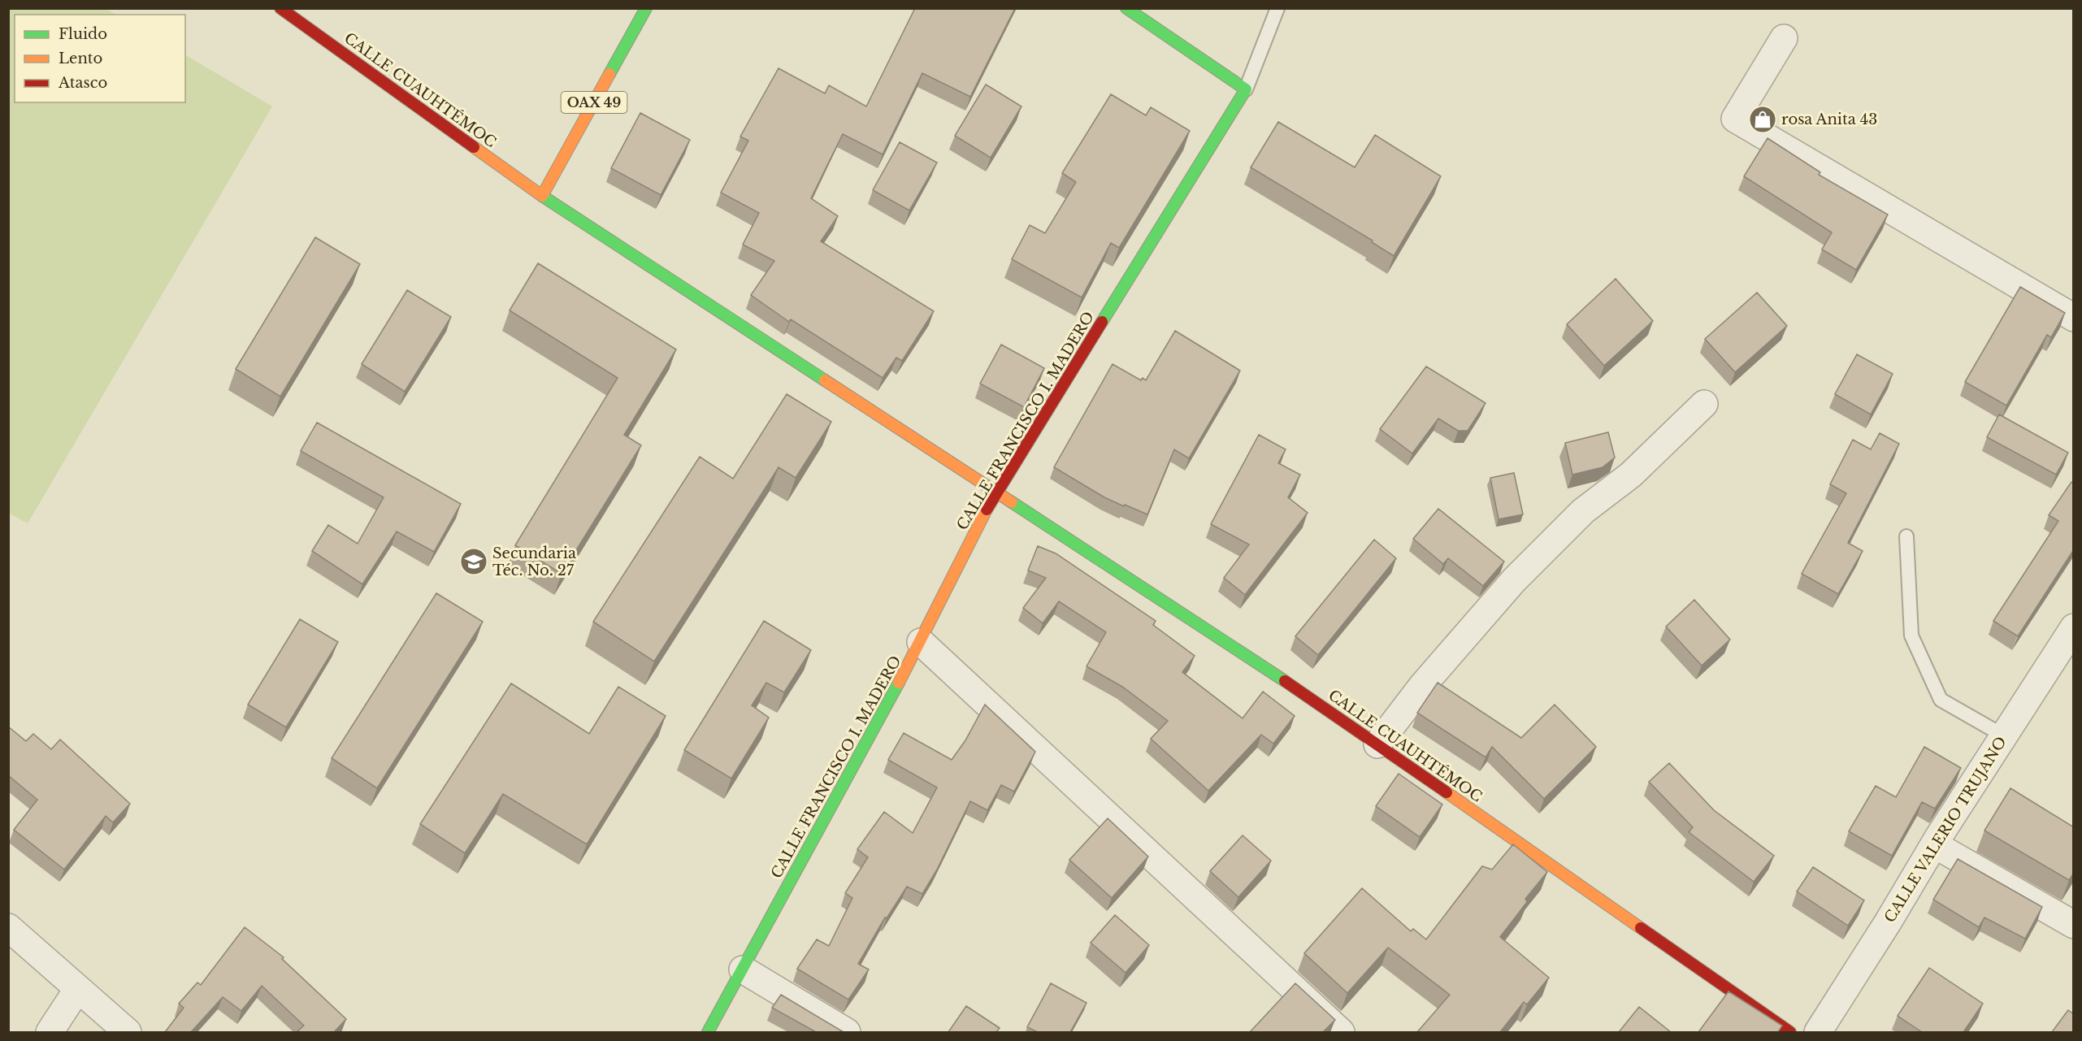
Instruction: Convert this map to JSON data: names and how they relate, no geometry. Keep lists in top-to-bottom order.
{
  "streets": {
    "street": [
      "CALLE CUAUHTÉMOC",
      "OAX 49",
      "CALLE FRANCISCO I. MADERO",
      "CALLE VALERIO TRUJANO"
    ]
  },
  "crossings": [
    ["CALLE CUAUHTÉMOC", "OAX 49"],
    ["CALLE CUAUHTÉMOC", "CALLE FRANCISCO I. MADERO"]
  ],
  "places": {
    "shop": ["rosa Anita 43"],
    "school or university": ["Secundaria Téc. No. 27"]
  },
  "legend": ["Fluido", "Lento", "Atasco"]
}
